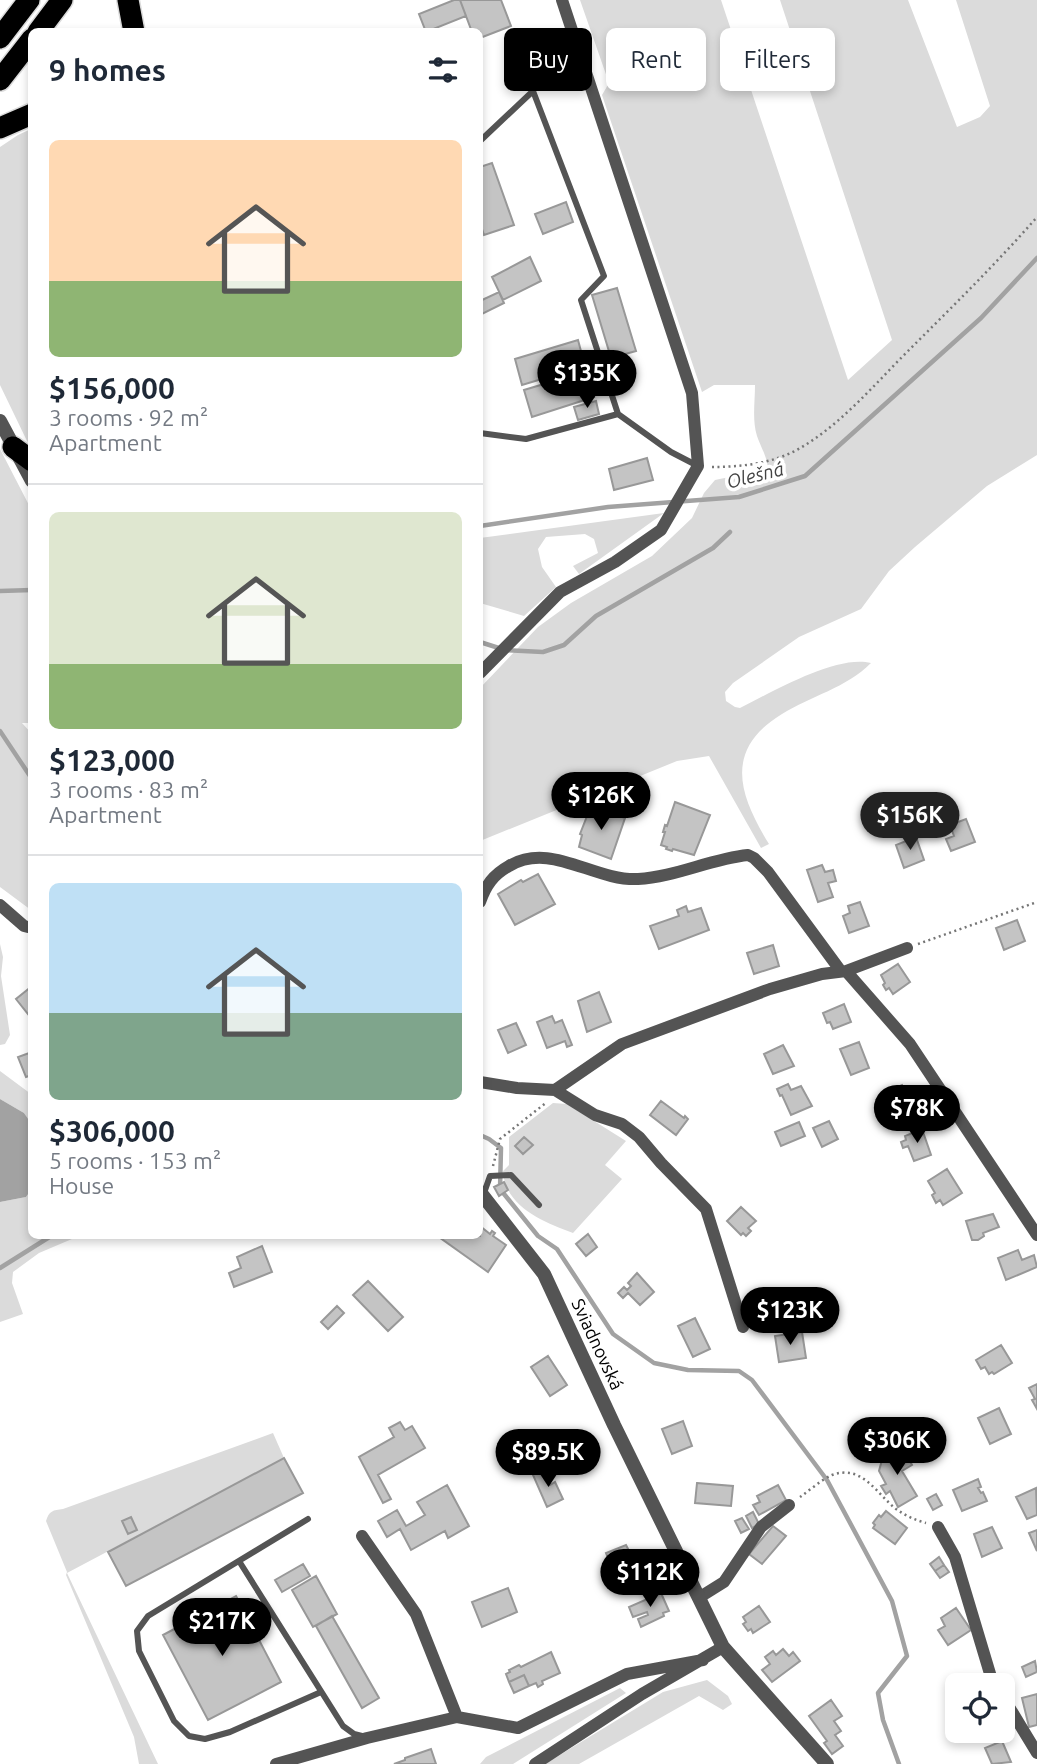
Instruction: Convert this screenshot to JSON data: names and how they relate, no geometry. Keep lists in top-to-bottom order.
{
  "streets": {
    "street": ["Sviadnovská"]
  },
  "water": ["Olešná"],
  "page": {
    "chip": ["Buy", "Rent", "Filters"],
    "heading": "9 homes",
    "list": [
      {
        "name": "$156,000",
        "note": "3 rooms · 92 m² · Apartment"
      },
      {
        "name": "$123,000",
        "note": "3 rooms · 83 m² · Apartment"
      },
      {
        "name": "$306,000",
        "note": "5 rooms · 153 m² · House"
      }
    ],
    "price": [
      "$135K",
      "$126K",
      "$156K",
      "$78K",
      "$123K",
      "$306K",
      "$89.5K",
      "$112K",
      "$217K"
    ]
  }
}
